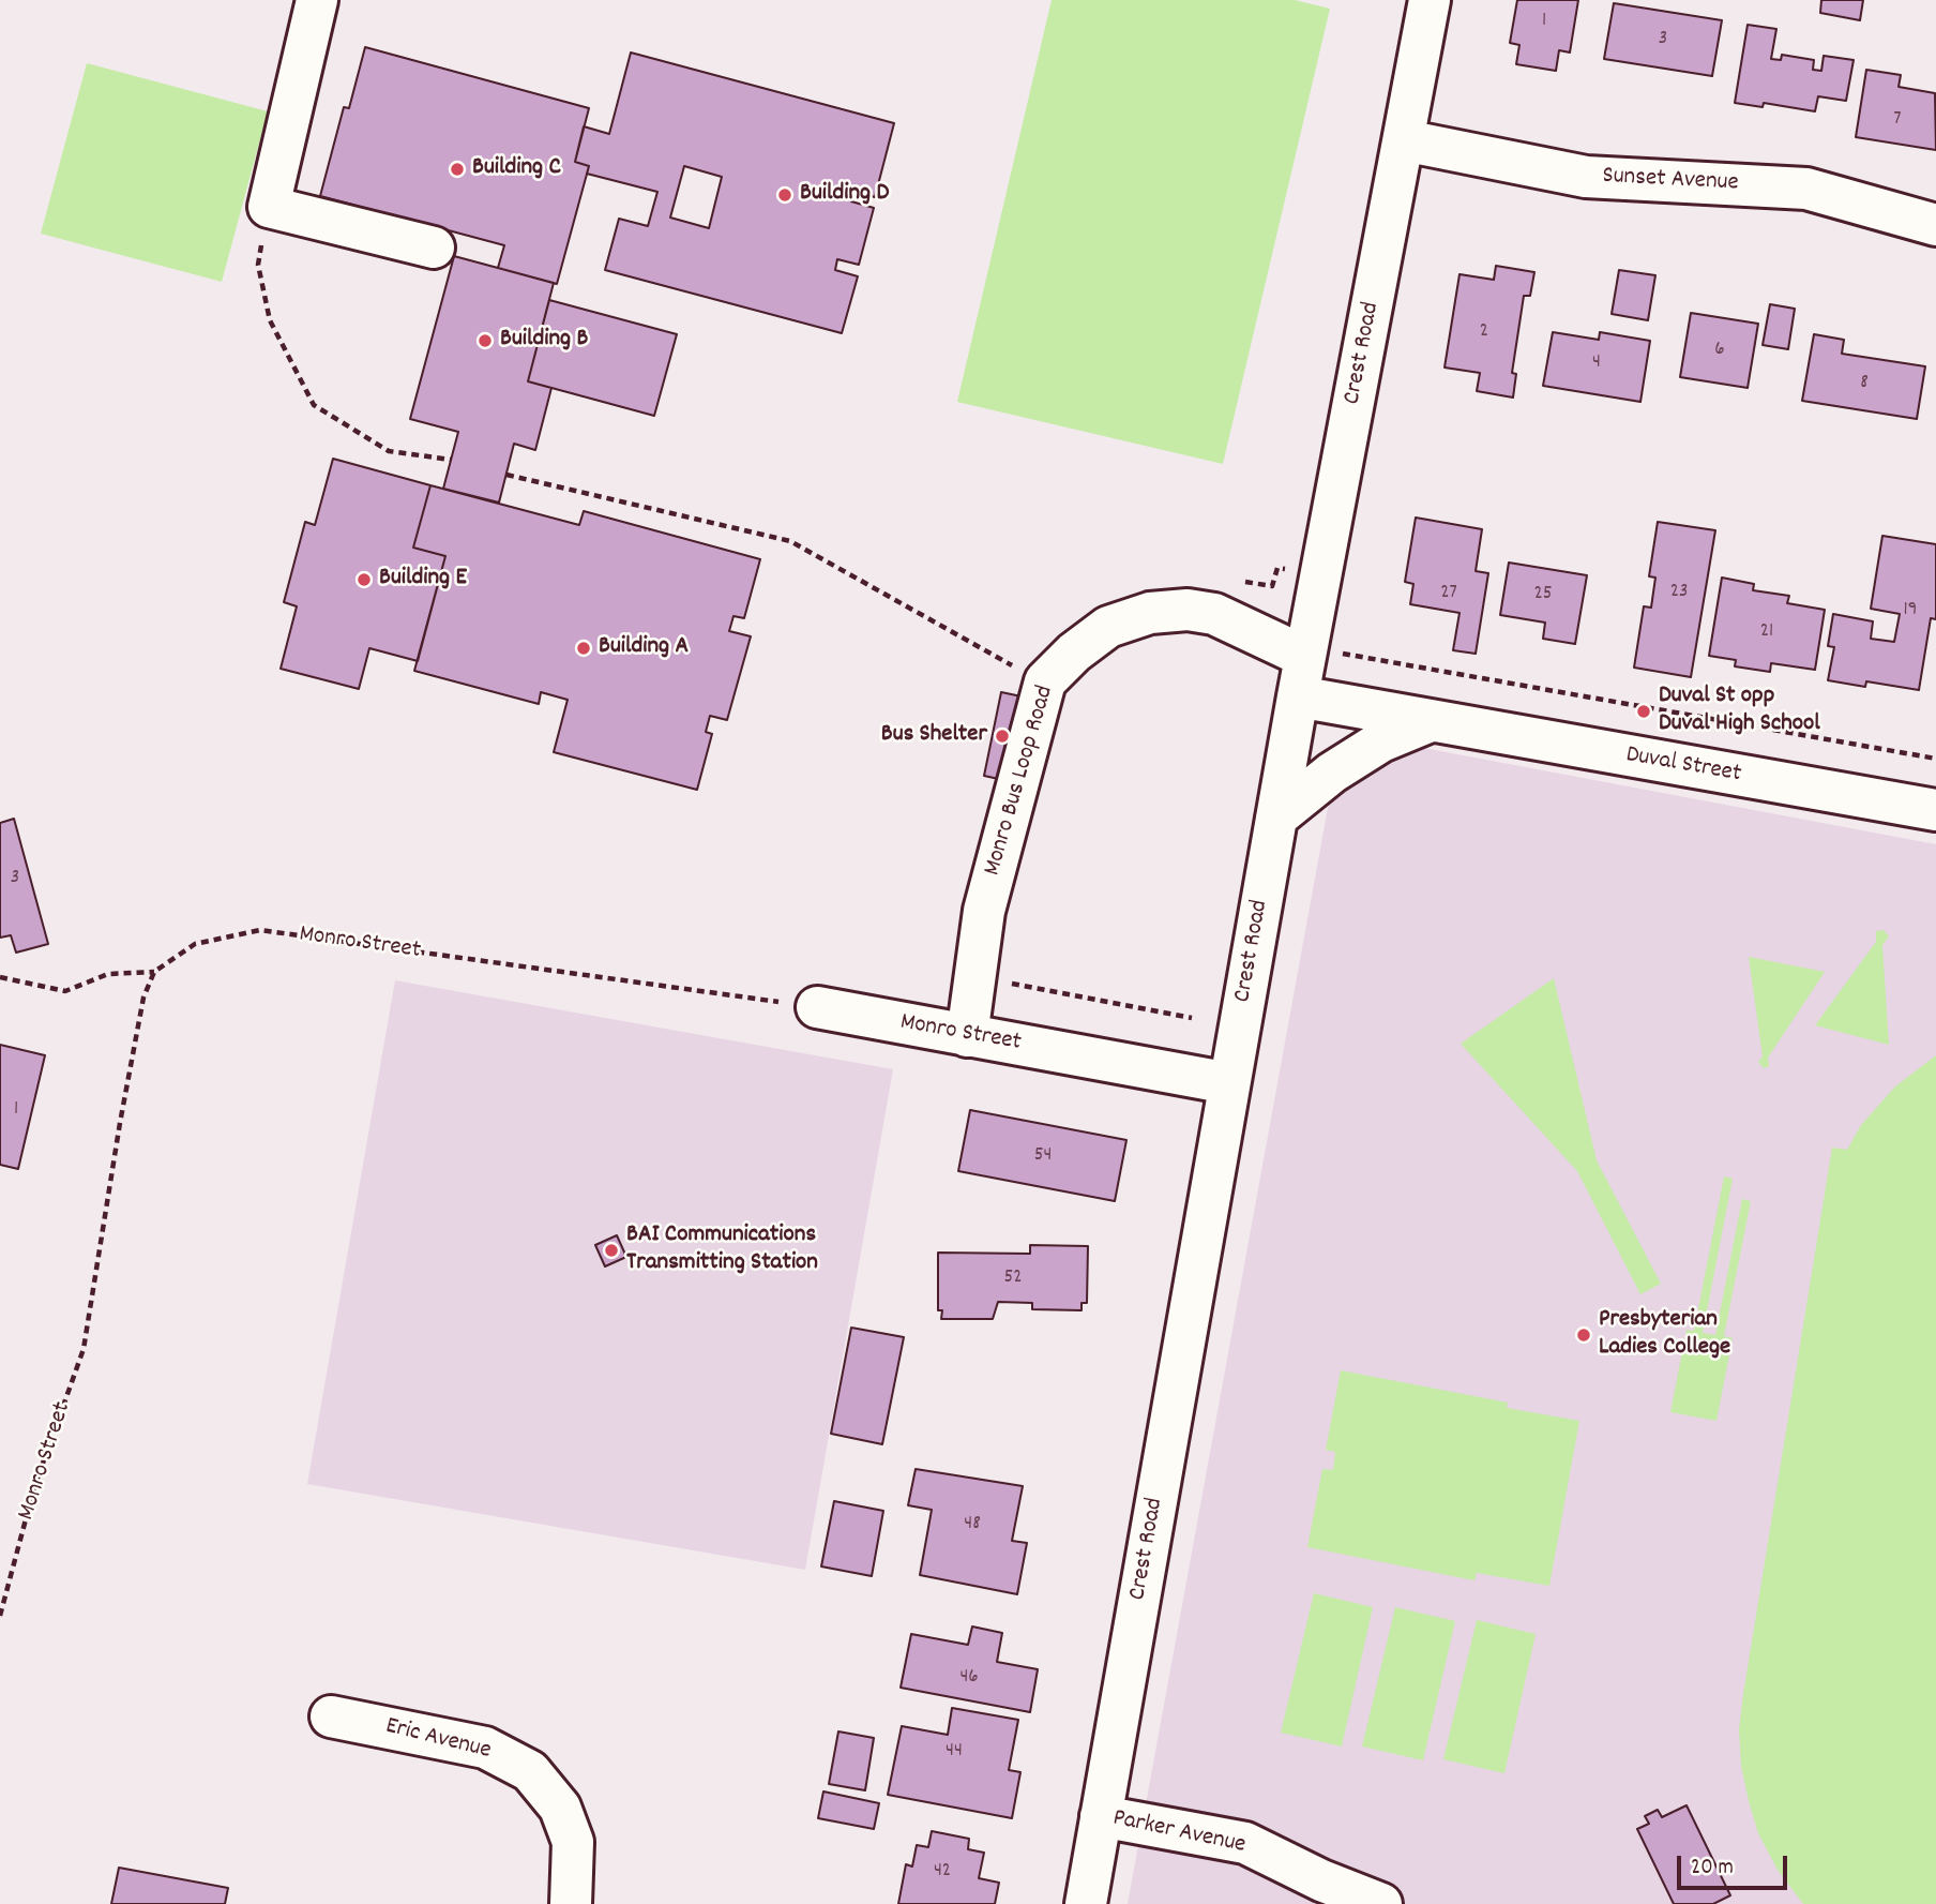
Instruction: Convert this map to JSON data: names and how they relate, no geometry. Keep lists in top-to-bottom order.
{
  "streets": {
    "street": [
      "Sunset Avenue",
      "Crest Road",
      "Duval Street",
      "Monro Bus Loop Road",
      "Monro Street",
      "Eric Avenue",
      "Parker Avenue"
    ]
  },
  "crossings": [
    ["Sunset Avenue", "Crest Road"],
    ["Crest Road", "Duval Street"],
    ["Crest Road", "Monro Bus Loop Road"],
    ["Crest Road", "Monro Street"],
    ["Crest Road", "Parker Avenue"],
    ["Monro Bus Loop Road", "Monro Street"]
  ],
  "places": [
    "Building C",
    "Building D",
    "Building B",
    "Building E",
    "Building A",
    "Duval St opp Duval High School",
    "Bus Shelter",
    "BAI Communications Transmitting Station",
    "Presbyterian Ladies College"
  ],
  "house_numbers": [
    "1",
    "3",
    "7",
    "2",
    "6",
    "4",
    "8",
    "23",
    "27",
    "25",
    "19",
    "21",
    "3",
    "1",
    "54",
    "52",
    "48",
    "46",
    "44",
    "42"
  ],
  "scale_bar": "20 m"
}
